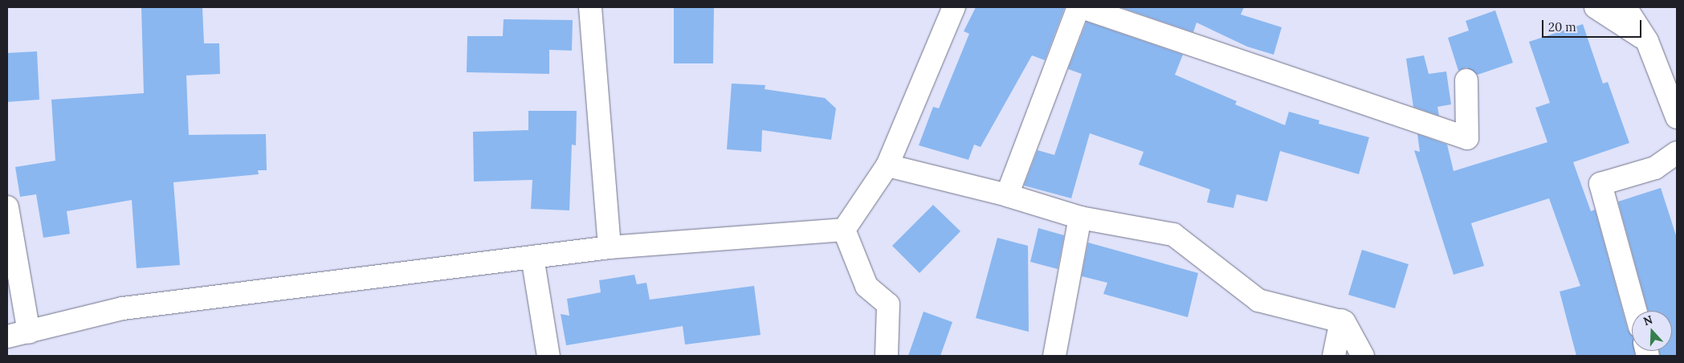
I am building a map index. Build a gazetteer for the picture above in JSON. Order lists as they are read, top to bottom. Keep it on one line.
{"scale_bar":"20 m","north":"top"}
